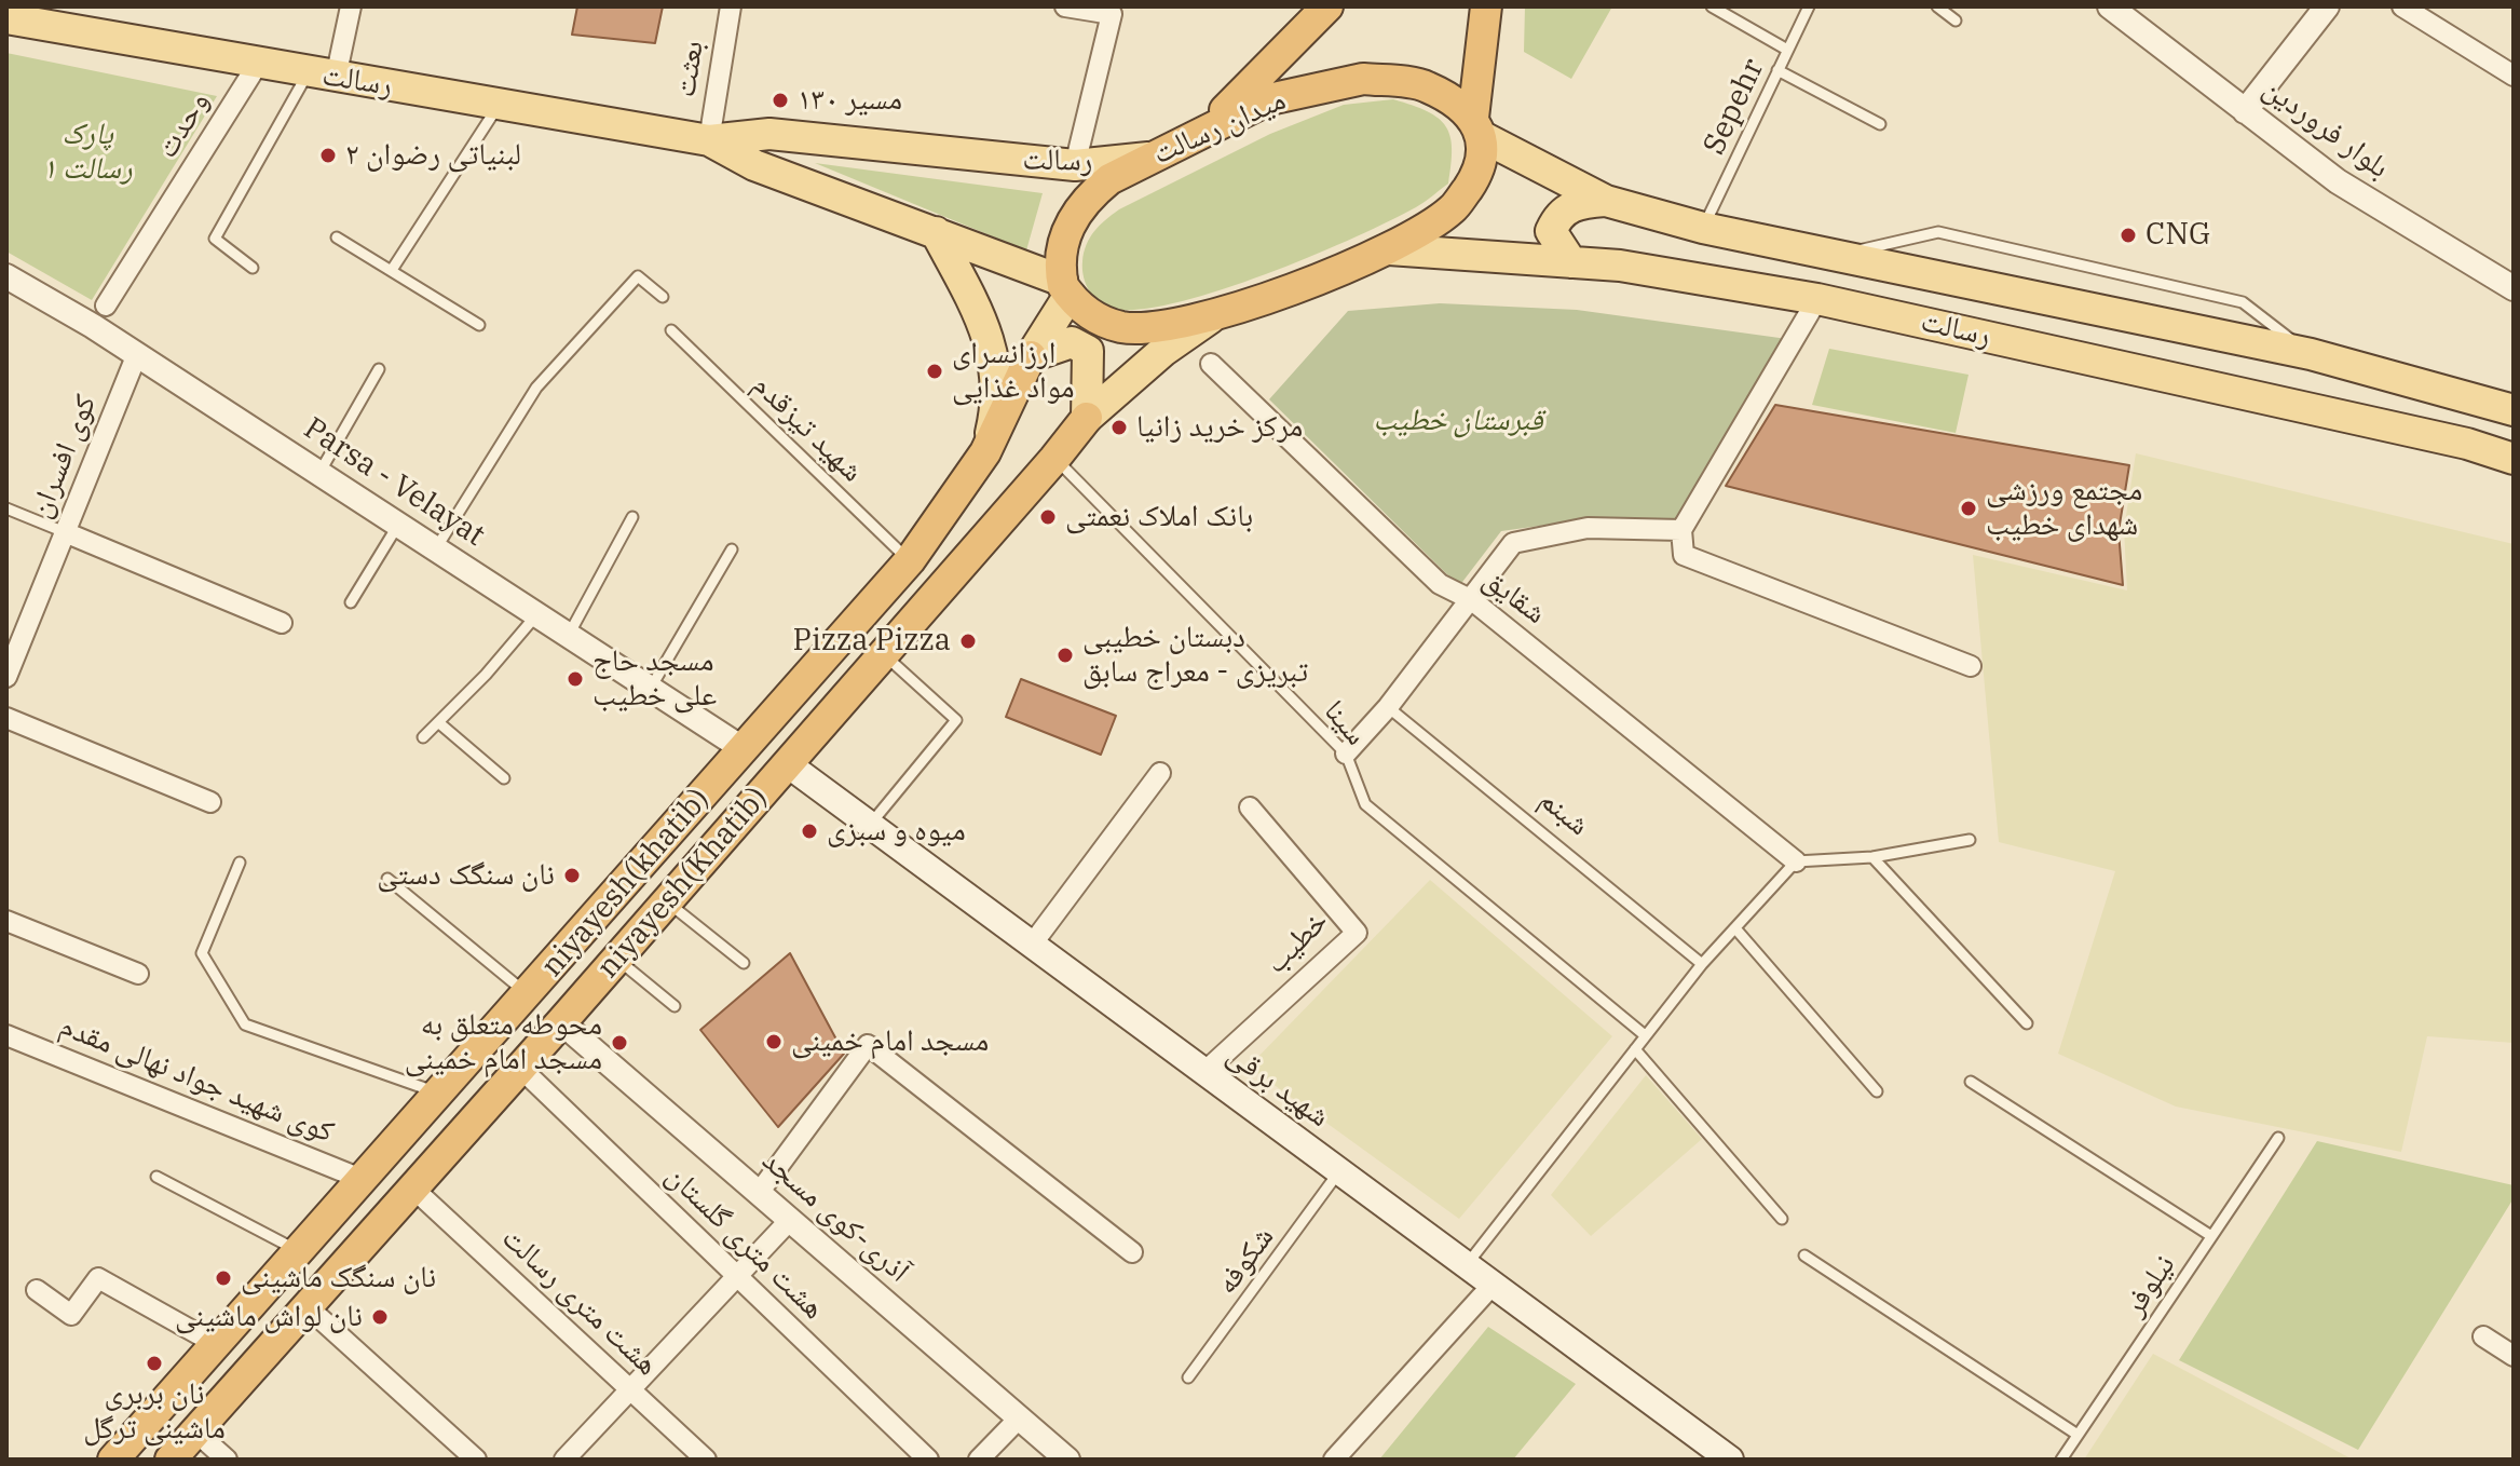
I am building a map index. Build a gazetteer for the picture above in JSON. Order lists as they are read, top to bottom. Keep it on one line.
{"streets":{"highway":["میدان رسالت","niyayesh(khatib)","niyayesh(Khatib)"],"main road":["رسالت","شهید برقی"],"street":["بعثت","وحدت","بلوار فروردین","کوی افسران","Parsa - Velayat","شقایق","خطیب","کوی شهید جواد نهالی مقدم","آذری-کوی مسجد","هشت متری گلستان","هشت متری رسالت"],"lane":["Sepehr","شهید تیزقدم","سینا","شبنم","شکوفه","نیلوفر"]},"crossings":[["بعثت","رسالت"],["رسالت","Sepehr"],["رسالت","وحدت"],["رسالت","میدان رسالت"],["شهید تیزقدم","niyayesh(khatib)"],["کوی افسران","Parsa - Velayat"],["Parsa - Velayat","niyayesh(khatib)"],["سینا","niyayesh(Khatib)"],["niyayesh(khatib)","کوی شهید جواد نهالی مقدم"],["niyayesh(Khatib)","شهید برقی"],["niyayesh(Khatib)","آذری-کوی مسجد"],["niyayesh(Khatib)","هشت متری گلستان"],["niyayesh(Khatib)","هشت متری رسالت"],["خطیب","شهید برقی"],["شهید برقی","شکوفه"]],"parks":["پارک رسالت ۱","قبرستان خطیب"],"places":["مسیر ۱۳۰","لبنیاتی رضوان ۲","CNG","ارزانسرای مواد غذایی","مرکز خرید زانیا","مجتمع ورزشی شهدای خطیب","بانک املاک نعمتی","Pizza Pizza","دبستان خطیبی تبریزی - معراج سابق","مسجد حاج علی خطیب","میوه و سبزی","نان سنگک دستی","مسجد امام خمینی","محوطه متعلق به مسجد امام خمینی","نان سنگک ماشینی","نان لواش ماشینی","نان بربری ماشینی ترگل"]}
